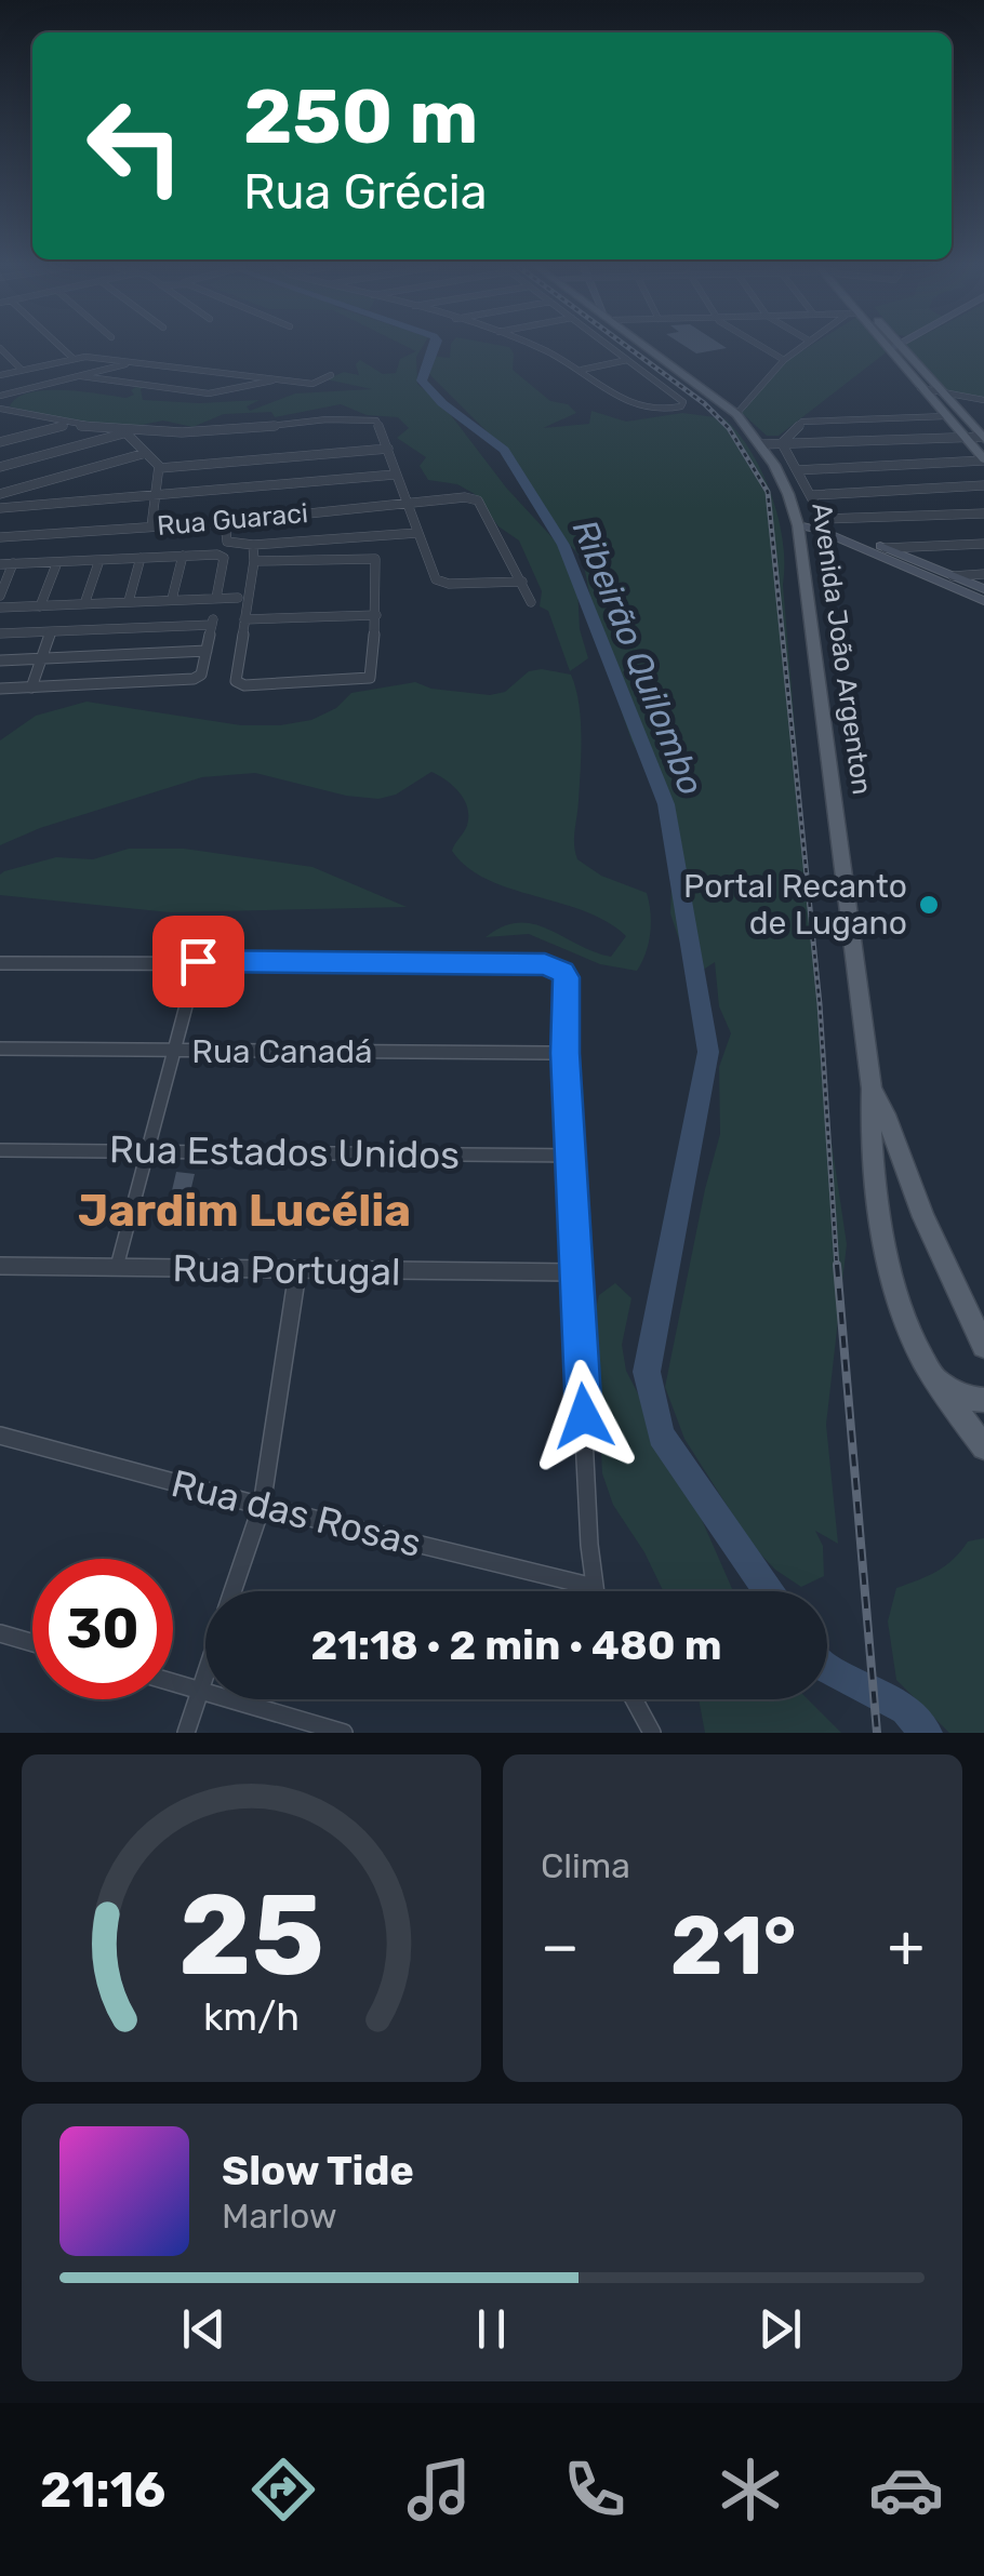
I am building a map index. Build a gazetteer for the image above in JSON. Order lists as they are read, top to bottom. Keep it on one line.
{"streets":{"main road":["Avenida João Argenton"],"street":["Rua Guaraci","Rua Canadá","Rua Estados Unidos","Rua Portugal","Rua das Rosas"]},"districts":["Jardim Lucélia"],"water":["Ribeirão Quilombo"],"places":["Portal Recanto de Lugano"],"page":{"turn":["250 m","Rua Grécia"],"limit":"30","trip":"21:18 · 2 min · 480 m","tile":"Clima","heat":["−","21°","+"],"song":["Slow Tide","Marlow"],"tabs":"21:16","gauge":["25","km/h"]}}
